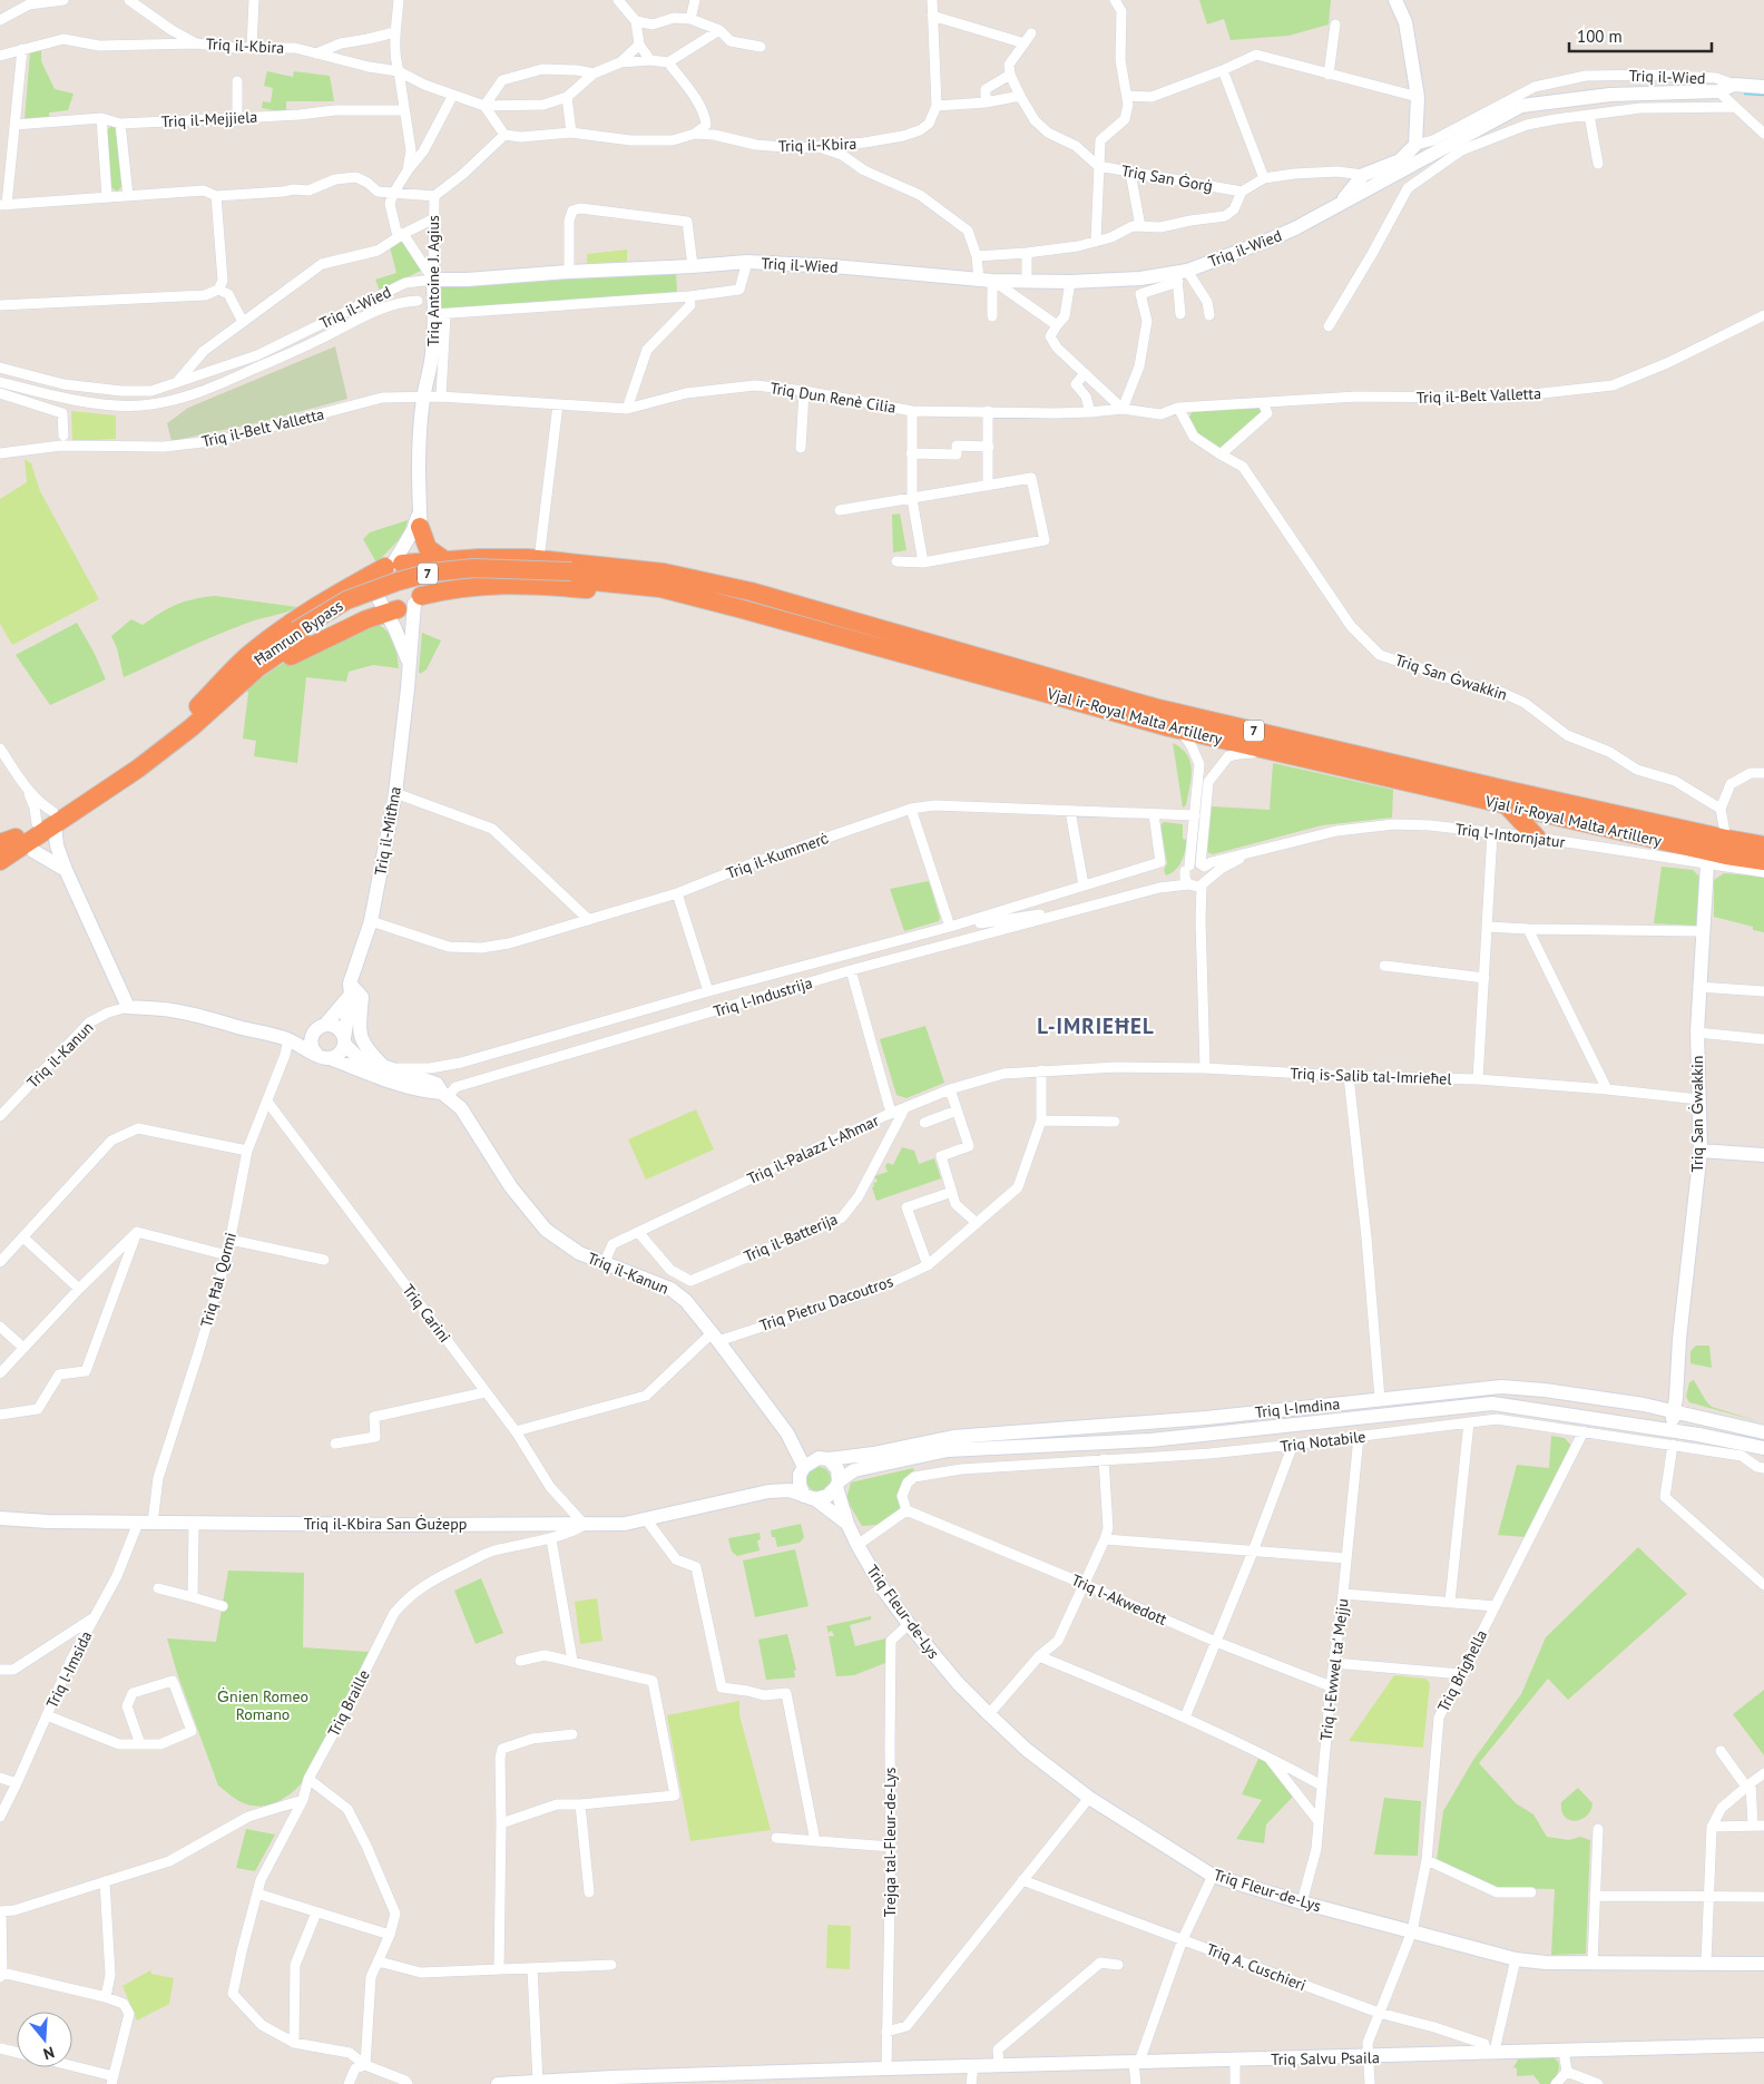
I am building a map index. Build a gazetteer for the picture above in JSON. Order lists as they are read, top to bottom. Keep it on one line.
{"streets":{"highway":["7","Ħamrun Bypass","Vjal ir-Royal Malta Artillery"],"main road":["Triq il-Wied","Triq Antoine J. Agius","Triq San Ġwakkin","Triq il-Mitħna","Triq il-Kanun","Triq l-Imdina","Triq il-Kbira San Ġużepp","Triq Fleur-de-Lys","Triq Salvu Psaila"],"street":["Triq il-Kbira","Triq il-Mejjiela","Triq San Ġorġ","Triq il-Belt Valletta","Triq Dun Renè Cilia","Triq l-Intornjatur","Triq il-Kummerċ","Triq l-Industrija","Triq is-Salib tal-Imrieħel","Triq il-Palazz l-Aħmar","Triq il-Batterija","Triq Ħal Qormi","Triq Pietru Dacoutros","Triq Carini","Triq Notabile","Triq l-Akwedott","Triq l-Imsida","Triq l-Ewwel ta' Mejju","Triq Brigħella","Triq Braille","Trejqa tal-Fleur-de-Lys","Triq A. Cuschieri"]},"crossings":[["Triq il-Wied","Triq Antoine J. Agius"],["Triq Antoine J. Agius","Triq il-Belt Valletta"],["Triq Antoine J. Agius","Triq Dun Renè Cilia"],["Triq Antoine J. Agius","Triq il-Mitħna"],["Triq il-Belt Valletta","Triq Dun Renè Cilia"],["Triq il-Belt Valletta","Triq San Ġwakkin"],["Triq il-Belt Valletta","Triq il-Mitħna"],["Triq Dun Renè Cilia","Triq San Ġwakkin"],["Triq Dun Renè Cilia","Triq il-Mitħna"],["Ħamrun Bypass","Vjal ir-Royal Malta Artillery"],["Triq San Ġwakkin","Triq l-Intornjatur"],["Triq San Ġwakkin","Triq is-Salib tal-Imrieħel"],["Triq San Ġwakkin","Triq l-Imdina"],["Triq il-Mitħna","Triq il-Kummerċ"],["Triq il-Mitħna","Triq il-Kanun"],["Triq l-Intornjatur","Triq l-Industrija"],["Triq il-Kummerċ","Triq l-Industrija"],["Triq l-Industrija","Triq il-Kanun"],["Triq il-Kanun","Triq il-Palazz l-Aħmar"],["Triq il-Kanun","Triq Ħal Qormi"],["Triq il-Kanun","Triq Pietru Dacoutros"],["Triq il-Kanun","Triq l-Imdina"],["Triq il-Kanun","Triq il-Kbira San Ġużepp"],["Triq il-Kanun","Triq Fleur-de-Lys"],["Triq is-Salib tal-Imrieħel","Triq il-Palazz l-Aħmar"],["Triq is-Salib tal-Imrieħel","Triq Pietru Dacoutros"],["Triq il-Palazz l-Aħmar","Triq il-Batterija"],["Triq il-Palazz l-Aħmar","Triq Pietru Dacoutros"],["Triq Ħal Qormi","Triq Carini"],["Triq Ħal Qormi","Triq il-Kbira San Ġużepp"],["Triq Ħal Qormi","Triq l-Imsida"],["Triq Carini","Triq il-Kbira San Ġużepp"],["Triq Carini","Triq Braille"],["Triq l-Imdina","Triq il-Kbira San Ġużepp"],["Triq l-Imdina","Triq Fleur-de-Lys"],["Triq Notabile","Triq l-Akwedott"],["Triq Notabile","Triq l-Ewwel ta' Mejju"],["Triq Notabile","Triq Brigħella"],["Triq il-Kbira San Ġużepp","Triq Fleur-de-Lys"],["Triq il-Kbira San Ġużepp","Triq l-Imsida"],["Triq il-Kbira San Ġużepp","Triq Braille"],["Triq l-Akwedott","Triq l-Ewwel ta' Mejju"],["Triq Fleur-de-Lys","Triq l-Ewwel ta' Mejju"],["Triq Fleur-de-Lys","Triq Brigħella"],["Triq Fleur-de-Lys","Trejqa tal-Fleur-de-Lys"],["Triq Brigħella","Triq A. Cuschieri"],["Triq Brigħella","Triq Salvu Psaila"],["Trejqa tal-Fleur-de-Lys","Triq Salvu Psaila"],["Triq A. Cuschieri","Triq Salvu Psaila"]],"districts":["L-IMRIEĦEL"],"parks":["Ġnien Romeo Romano"],"scale_bar":"100 m","north":"bottom"}
